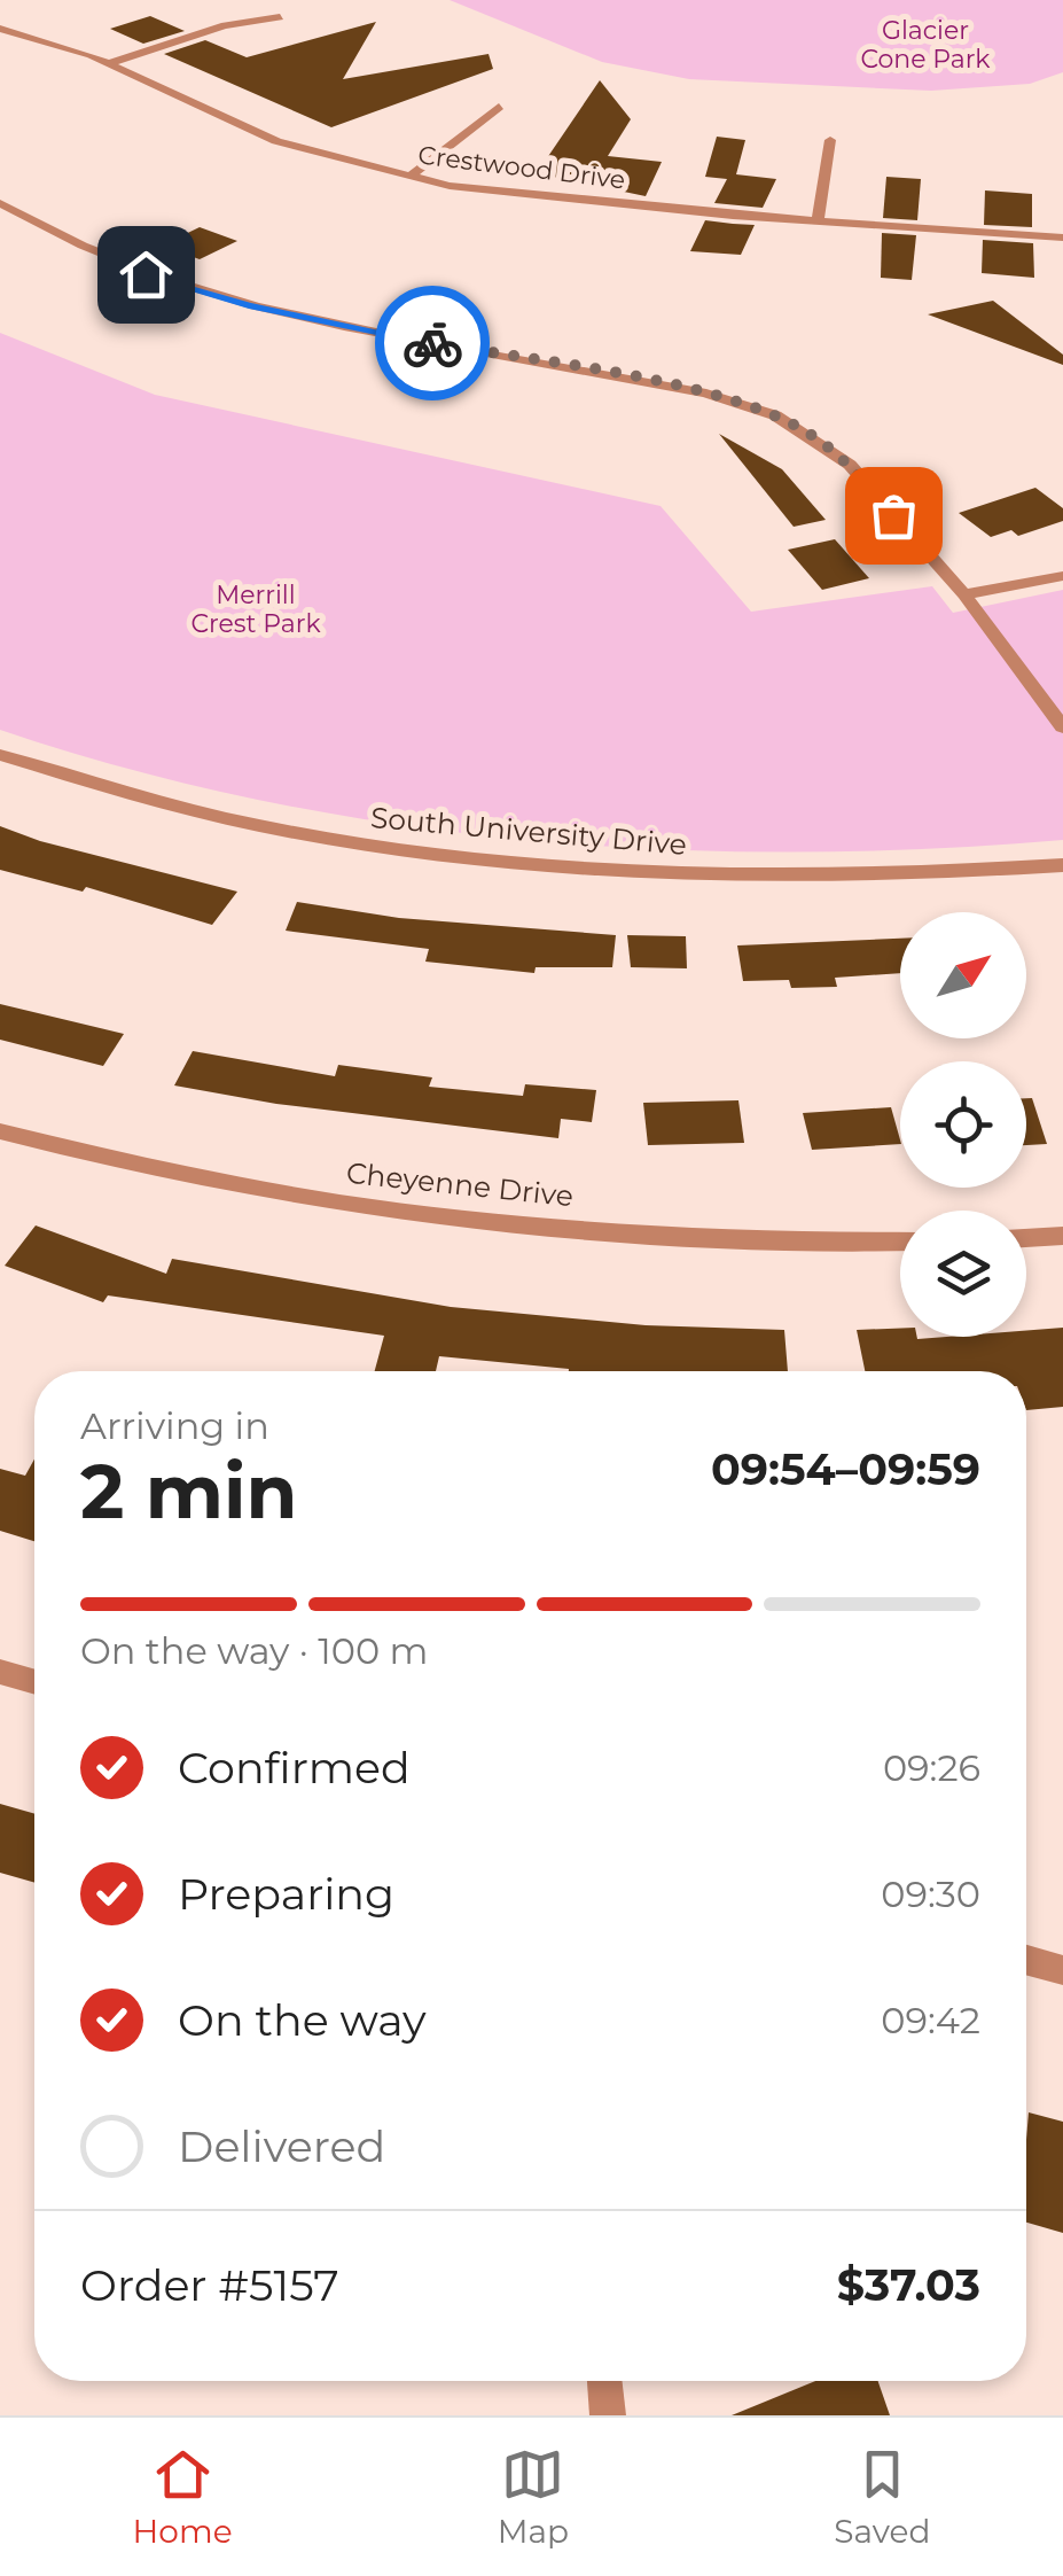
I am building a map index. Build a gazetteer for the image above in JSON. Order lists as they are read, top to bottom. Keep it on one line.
{"streets":{"street":["Crestwood Drive","South University Drive","Cheyenne Drive"]},"parks":["Glacier Cone Park","Merrill Crest Park"],"north":"top right","page":{"heading":["2 min","Arriving in","09:54–09:59"],"panel":["Order #5157","$37.03"],"bar":"On the way · 100 m","list":[["Confirmed","09:26"],["Preparing","09:30"],["On the way","09:42"],"Delivered"],"tabs":["Home","Map","Saved"]}}
